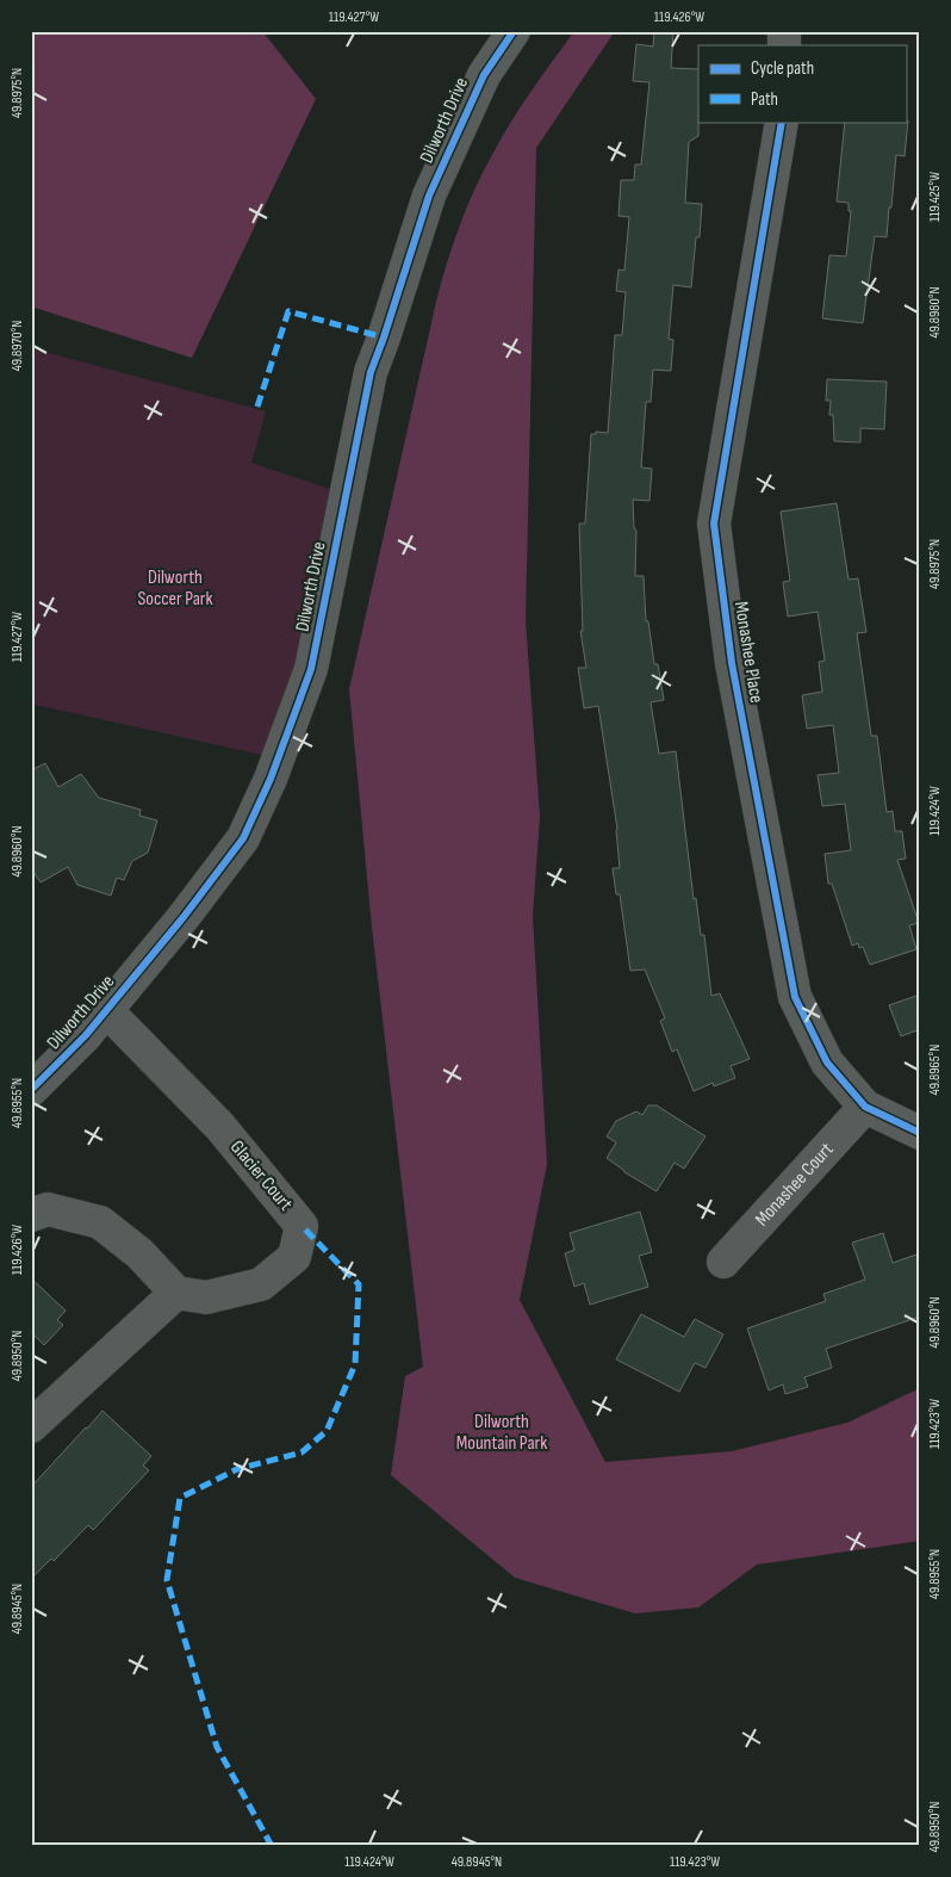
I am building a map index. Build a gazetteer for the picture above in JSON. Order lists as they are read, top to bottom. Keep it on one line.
{"streets":{"street":["Dilworth Drive","Monashee Place","Glacier Court","Monashee Court"]},"crossings":[["Dilworth Drive","Glacier Court"],["Monashee Place","Monashee Court"]],"parks":["Dilworth Soccer Park","Dilworth Mountain Park"],"legend":["Cycle path","Path"],"coordinates":["119.427°W","119.426°W","49.8975°N","119.425°W","49.8980°N","49.8970°N","119.424°W","49.8960°N","49.8965°N","49.8955°N","49.8950°N","119.423°W","49.8945°N"]}
